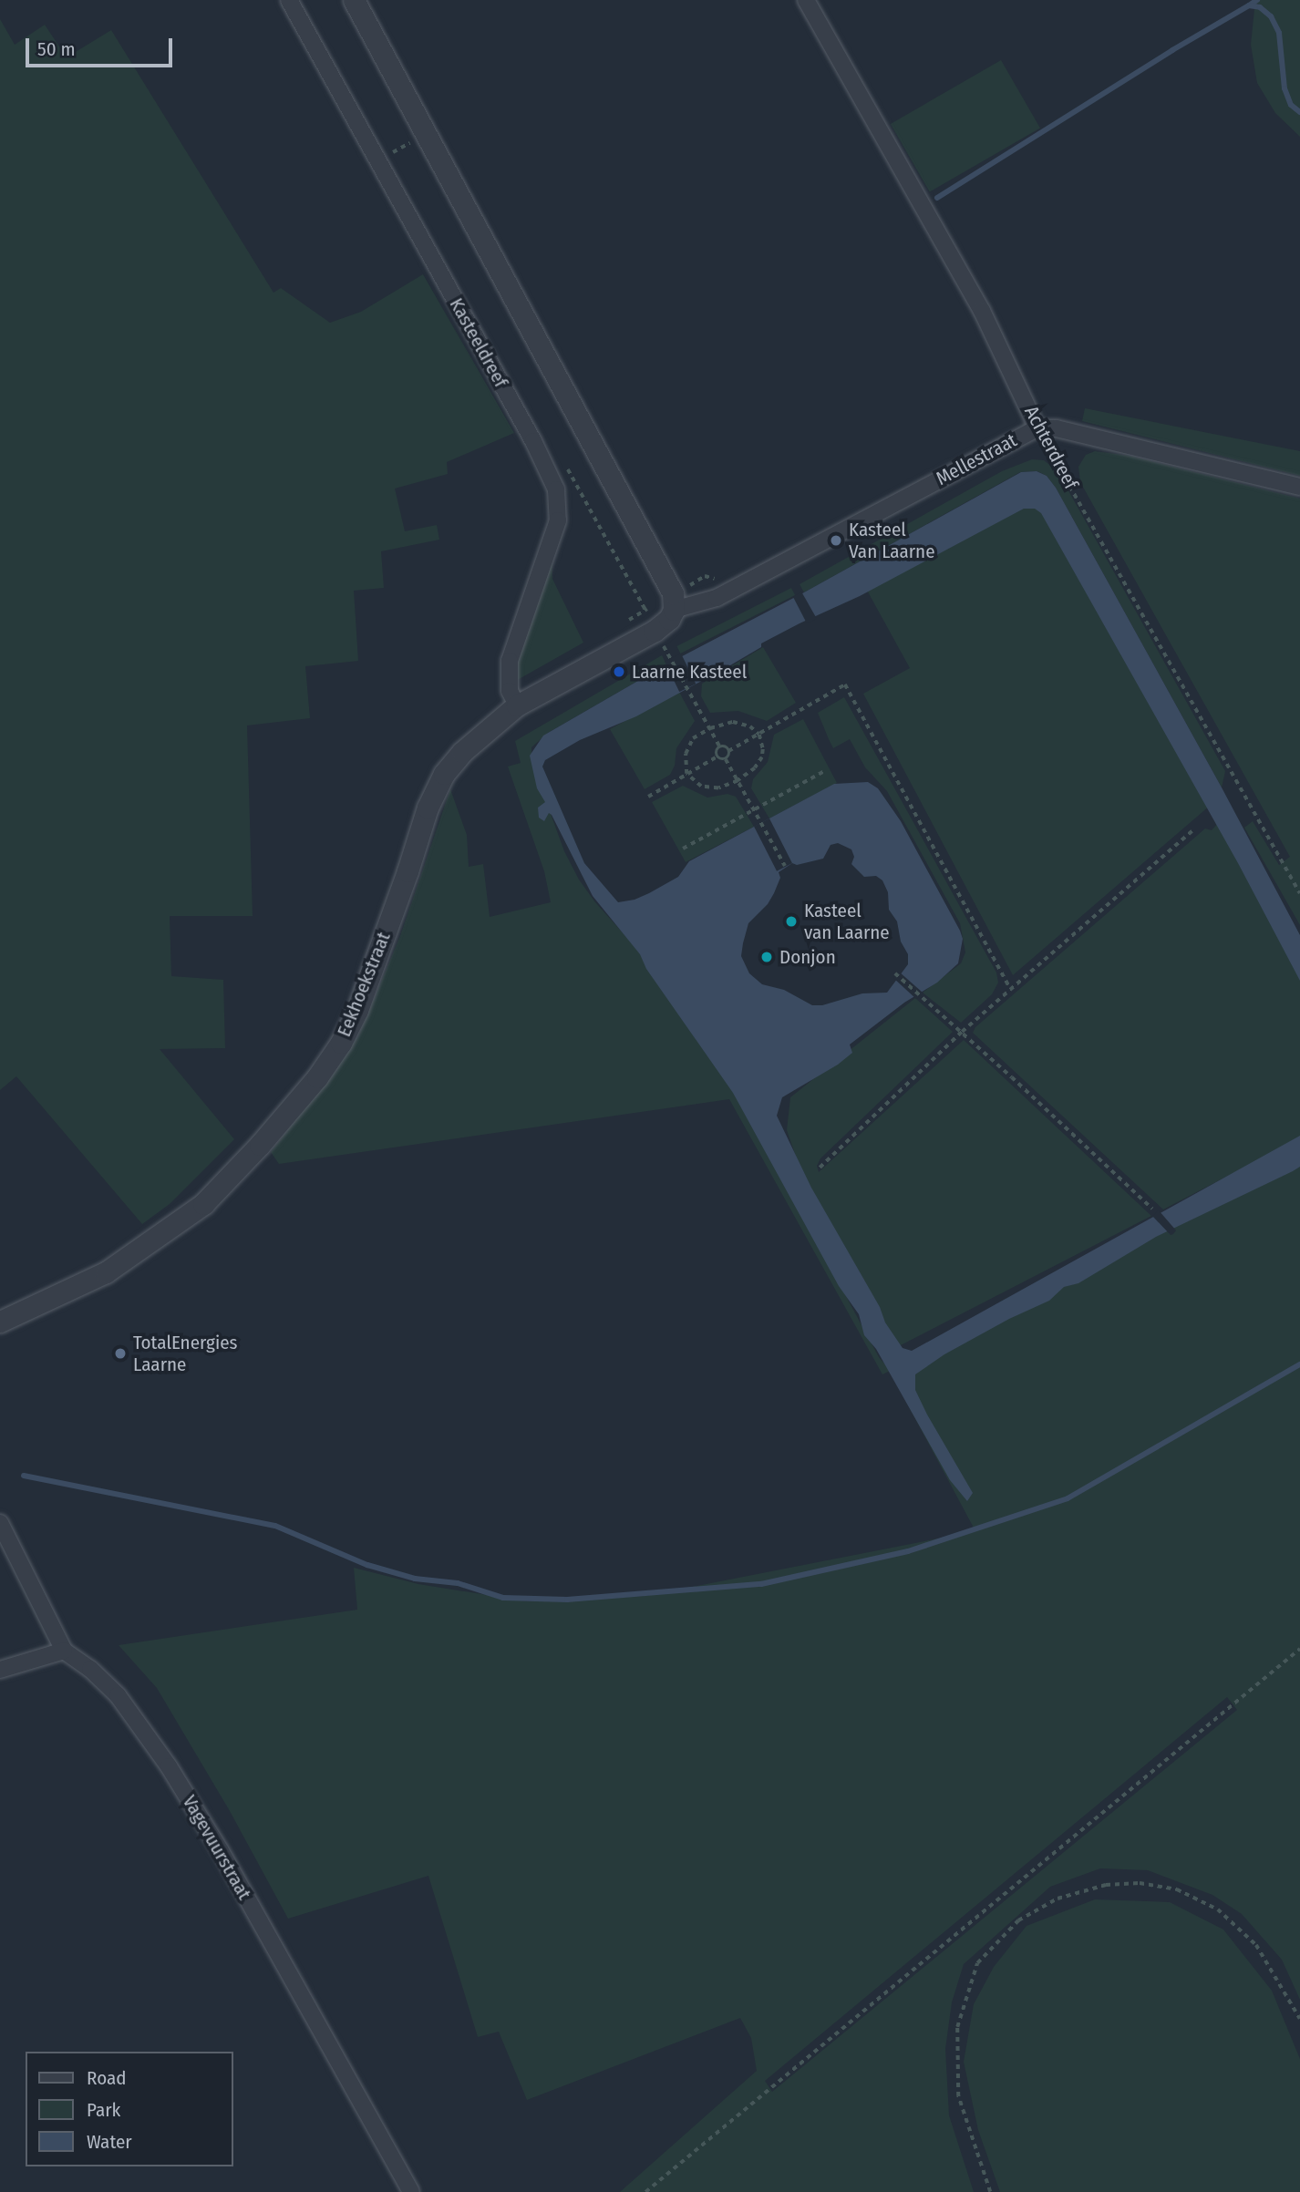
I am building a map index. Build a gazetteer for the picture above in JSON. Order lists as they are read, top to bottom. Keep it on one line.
{"streets":{"street":["Kasteeldreef","Achterdreef","Mellestraat","Eekhoekstraat","Vagevuurstraat"]},"crossings":[["Kasteeldreef","Eekhoekstraat"],["Achterdreef","Mellestraat"],["Mellestraat","Eekhoekstraat"]],"places":["Kasteel Van Laarne","Laarne Kasteel","Kasteel van Laarne","Donjon","TotalEnergies Laarne"],"legend":["Road","Park","Water"],"scale_bar":"50 m"}
